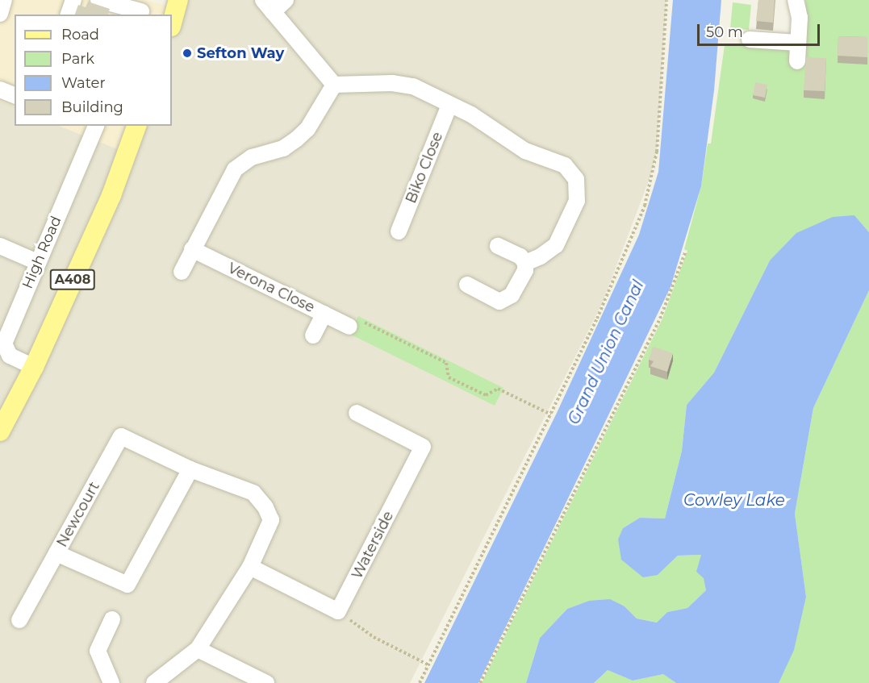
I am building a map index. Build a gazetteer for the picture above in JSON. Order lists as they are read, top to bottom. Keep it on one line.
{"streets":{"main road":["A408"],"street":["Biko Close","High Road","Verona Close","Newcourt","Waterside"]},"crossings":[["High Road","A408"]],"water":["Grand Union Canal","Cowley Lake"],"places":["Sefton Way"],"legend":["Road","Park","Water","Building"],"scale_bar":"50 m"}
